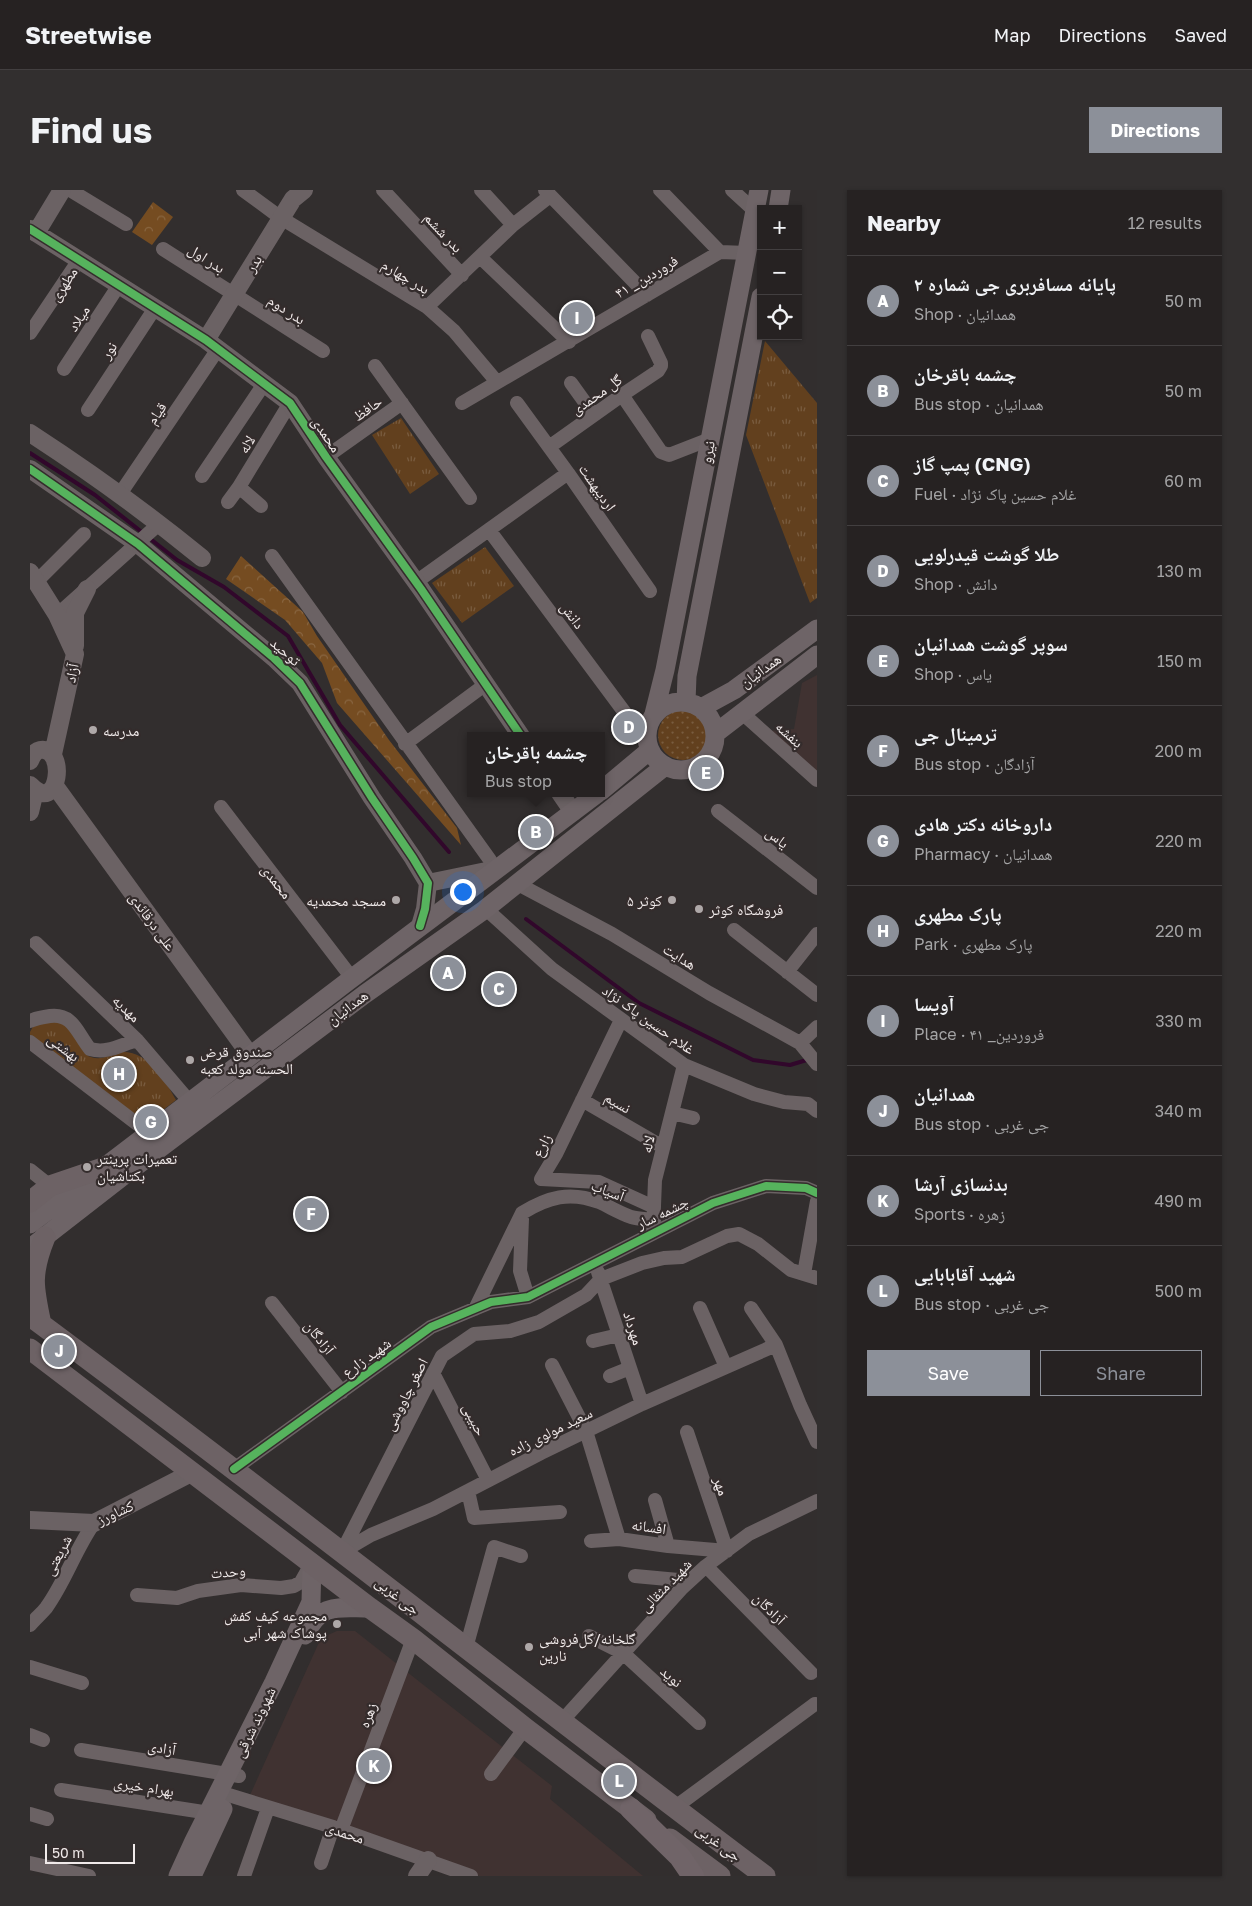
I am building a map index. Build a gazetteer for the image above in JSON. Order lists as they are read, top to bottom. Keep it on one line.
{"streets":{"main road":["نیرو","همدانیان","جی غربی","شهروند شرقی"],"street":["بدر ششم","بدر اول","بدر","بدر چهارم","۴۱ _فروردین","مطهری","بدر دوم","میلاد","نور","گل محمدی","حافظ","قیام","محمدی","لاله","اردیبهشت","دانش","توحید","آزاد","بنفشه","یاس","علی درقائدی","هدایت","مهدیه","غلام حسین پاک نژاد","بهشتی","نسیم","زارع","آسیاب","چشمه سار","مهرداد","آزادگان","شهید زارع","اصغر چاووشی","حبیبی","سعید مولوی زاده","مهر","کشاورز","افسانه","شریعتی","وحدت","شهید مثقالی","نوید","زهره","آزادی","بهرام خیری"]},"crossings":[["بدر اول","بدر"],["بدر اول","بدر دوم"],["بدر","بدر چهارم"],["بدر","بدر دوم"],["بدر","قیام"],["بدر","محمدی"],["بدر چهارم","۴۱ _فروردین"],["مطهری","محمدی"],["میلاد","محمدی"],["نور","محمدی"],["گل محمدی","اردیبهشت"],["حافظ","محمدی"],["قیام","محمدی"],["محمدی","لاله"],["محمدی","همدانیان"],["محمدی","زهره"],["محمدی","شهروند شرقی"],["لاله","غلام حسین پاک نژاد"],["لاله","نسیم"],["لاله","زارع"],["لاله","آسیاب"],["لاله","چشمه سار"],["نیرو","همدانیان"],["همدانیان","بنفشه"],["همدانیان","علی درقائدی"],["همدانیان","هدایت"],["همدانیان","مهدیه"],["همدانیان","غلام حسین پاک نژاد"],["همدانیان","بهشتی"],["آزاد","علی درقائدی"],["غلام حسین پاک نژاد","زارع"],["نسیم","زارع"],["زارع","آسیاب"],["زارع","چشمه سار"],["آسیاب","چشمه سار"],["چشمه سار","مهرداد"],["چشمه سار","شهید زارع"],["مهرداد","اصغر چاووشی"],["مهرداد","سعید مولوی زاده"],["آزادگان","شهید زارع"],["آزادگان","شهید مثقالی"],["شهید زارع","جی غربی"],["اصغر چاووشی","حبیبی"],["اصغر چاووشی","سعید مولوی زاده"],["اصغر چاووشی","جی غربی"],["حبیبی","سعید مولوی زاده"],["سعید مولوی زاده","افسانه"],["سعید مولوی زاده","جی غربی"],["مهر","افسانه"],["مهر","شهید مثقالی"],["کشاورز","شریعتی"],["کشاورز","جی غربی"],["افسانه","شهید مثقالی"],["وحدت","جی غربی"],["وحدت","شهروند شرقی"],["شهید مثقالی","جی غربی"],["شهید مثقالی","نوید"],["جی غربی","زهره"],["جی غربی","شهروند شرقی"],["شهروند شرقی","آزادی"],["شهروند شرقی","بهرام خیری"]],"places":["مدرسه","مسجد محمدیه","کوثر ۵","فروشگاه کوثر","صندوق قرض الحسنه مولد کعبه","تعمیرات پرینتر بکتاشیان","مجموعه کیف کفش پوشاک شهر آبی","گلخانه/گل‌فروشی نارین"],"scale_bar":"50 m","page":{"header":"Streetwise","nav":["Map","Directions","Saved"],"buttons":["Directions",["Save","Share"]],"title":"Find us","heading":["Nearby","12 results"],"map_buttons":["+","−"],"list":[{"mark":"A","name":"پایانه مسافربری جی شماره ۲","note":"Shop · همدانیان","value":"50 m"},{"mark":"B","name":"چشمه باقرخان","note":"Bus stop · همدانیان","value":"50 m"},{"mark":"C","name":"پمپ گاز (CNG)","note":"Fuel · غلام حسین پاک نژاد","value":"60 m"},{"mark":"D","name":"طلا گوشت قیدرلویی","note":"Shop · دانش","value":"130 m"},{"mark":"E","name":"سوپر گوشت همدانیان","note":"Shop · یاس","value":"150 m"},{"mark":"F","name":"ترمینال جی","note":"Bus stop · آزادگان","value":"200 m"},{"mark":"G","name":"داروخانه دکتر هادی","note":"Pharmacy · همدانیان","value":"220 m"},{"mark":"H","name":"پارک مطهری","note":"Park · پارک مطهری","value":"220 m"},{"mark":"I","name":"آویسا","note":"Place · ۴۱ _فروردین","value":"330 m"},{"mark":"J","name":"همدانیان","note":"Bus stop · جی غربی","value":"340 m"},{"mark":"K","name":"بدنسازی آرشا","note":"Sports · زهره","value":"490 m"},{"mark":"L","name":"شهید آقابابایی","note":"Bus stop · جی غربی","value":"500 m"}],"pins":["I","D","E","B","A","C","H","G","F","J","K","L"],"popup":["چشمه باقرخان","Bus stop"],"scale":"50 m"}}
